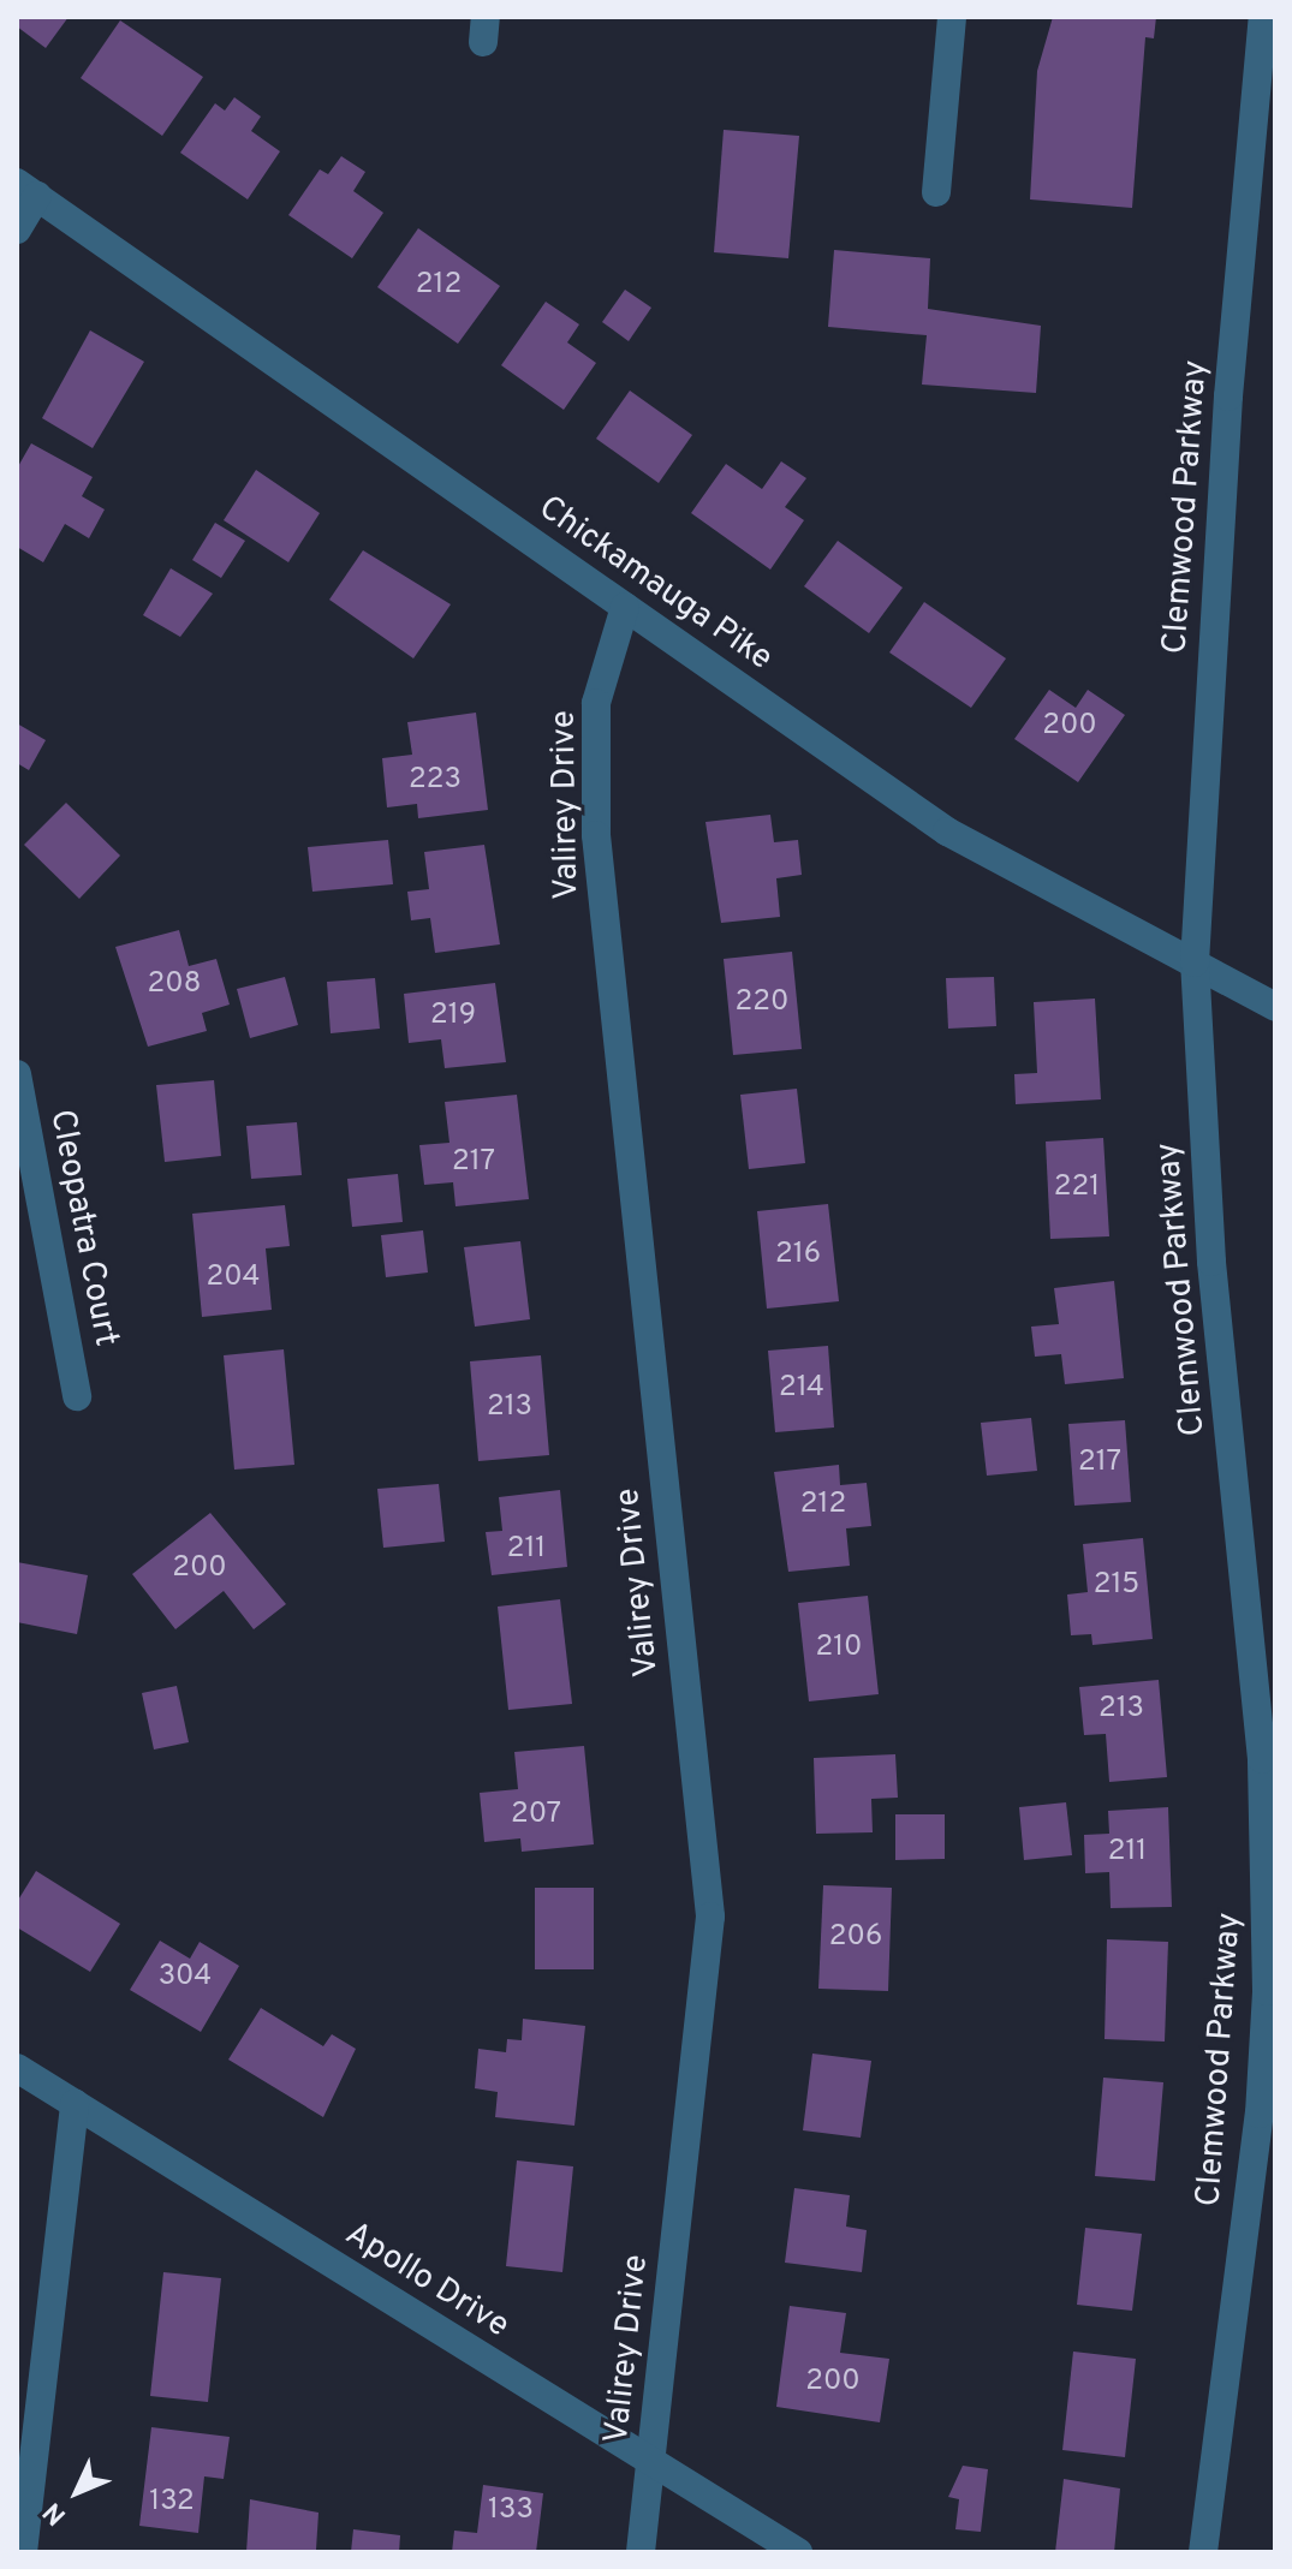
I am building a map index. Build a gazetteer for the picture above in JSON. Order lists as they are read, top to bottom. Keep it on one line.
{"streets":{"street":["Clemwood Parkway","Chickamauga Pike","Valirey Drive","Cleopatra Court","Apollo Drive"]},"crossings":[["Clemwood Parkway","Chickamauga Pike"],["Chickamauga Pike","Valirey Drive"],["Valirey Drive","Apollo Drive"]],"house_numbers":["212","200","223","208","220","219","217","221","216","204","214","213","217","212","211","200","215","210","213","207","211","206","304","200","132","133"],"north":"bottom left"}
